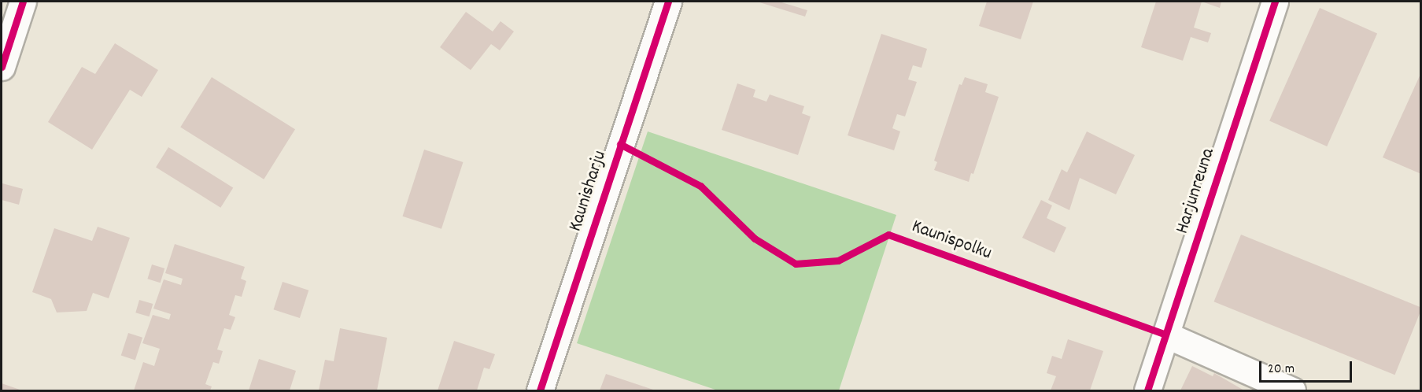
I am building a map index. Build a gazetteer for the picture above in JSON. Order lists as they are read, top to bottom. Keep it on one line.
{"streets":{"street":["Kaunisharju","Harjunreuna"],"cycle path":["Kaunispolku"]},"scale_bar":"20 m"}
